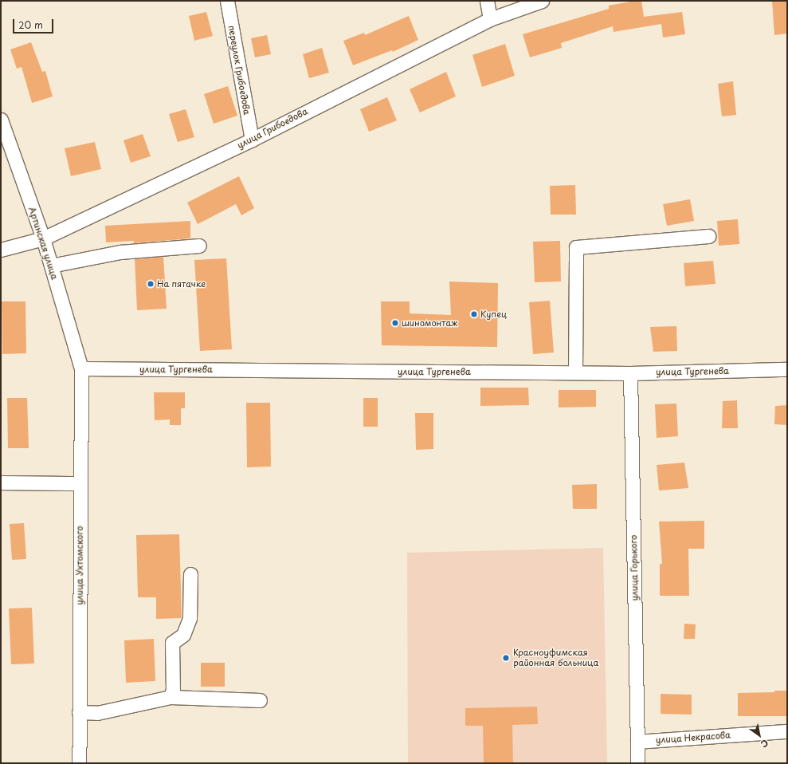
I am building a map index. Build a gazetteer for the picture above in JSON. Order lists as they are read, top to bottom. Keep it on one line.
{"streets":{"street":["переулок Грибоедова","улица Грибоедова","Артинская улица","улица Тургенева","улица Ухтомского","улица Горького","улица Некрасова"]},"crossings":[["переулок Грибоедова","улица Грибоедова"],["улица Грибоедова","Артинская улица"],["Артинская улица","улица Тургенева"],["Артинская улица","улица Ухтомского"],["улица Тургенева","улица Ухтомского"],["улица Тургенева","улица Горького"],["улица Горького","улица Некрасова"]],"places":["На пятачке","Купец","шиномонтаж","Красноуфимская районная больница"],"scale_bar":"20 m","north":"bottom right"}
